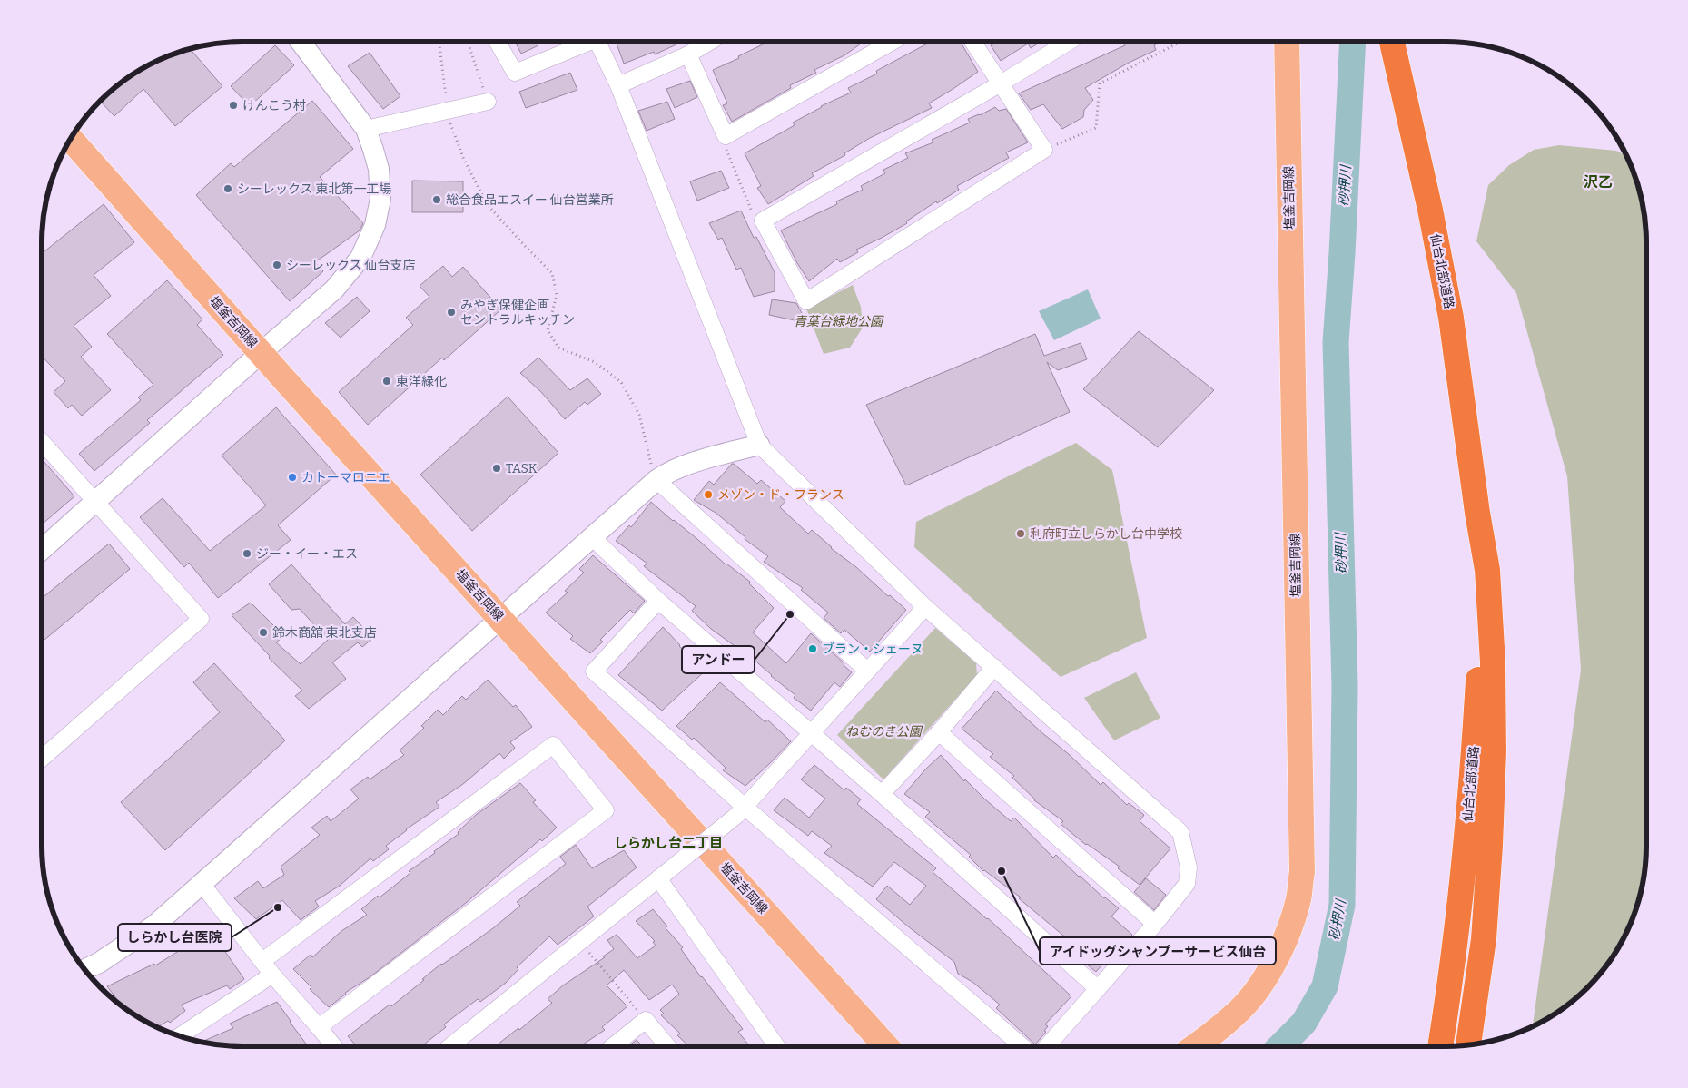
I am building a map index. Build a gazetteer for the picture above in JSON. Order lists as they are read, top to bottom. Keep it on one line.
{"streets":{"highway":["仙台北部道路"],"main road":["塩釜吉岡線"]},"districts":["沢乙","しらかし台二丁目"],"water":["砂押川"],"parks":["青葉台緑地公園","ねむのき公園"],"places":["けんこう村","シーレックス 東北第一工場","総合食品エスイー 仙台営業所","シーレックス 仙台支店","みやぎ保健企画 セントラルキッチン","東洋緑化","TASK","カトーマロニエ","メゾン・ド・フランス","利府町立しらかし台中学校","ジー・イー・エス","アンドー","鈴木商舘 東北支店","ブラン・シェーヌ","アイドッグシャンプーサービス仙台","しらかし台医院"]}
